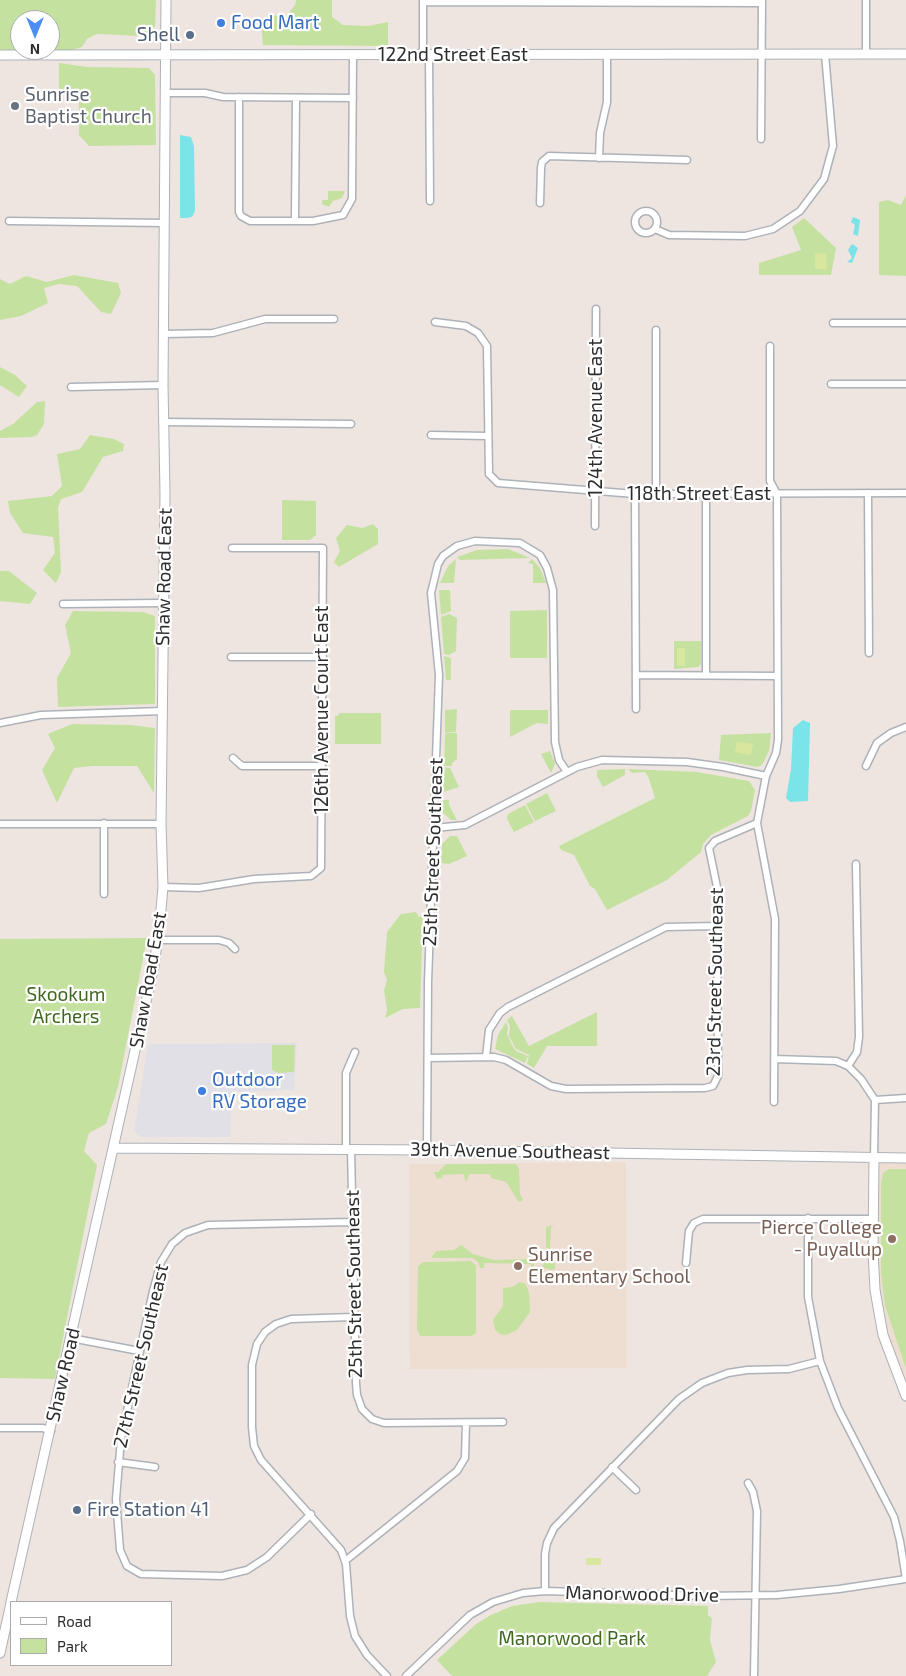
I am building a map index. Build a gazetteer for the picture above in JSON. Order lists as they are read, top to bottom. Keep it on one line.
{"streets":{"main road":["122nd Street East","Shaw Road East","39th Avenue Southeast","Shaw Road"],"street":["124th Avenue East","118th Street East","126th Avenue Court East","25th Street Southeast","23rd Street Southeast","27th Street Southeast","Manorwood Drive"]},"crossings":[["122nd Street East","Shaw Road East"],["124th Avenue East","118th Street East"],["Shaw Road East","126th Avenue Court East"],["Shaw Road East","39th Avenue Southeast"],["Shaw Road East","Shaw Road"],["25th Street Southeast","39th Avenue Southeast"],["25th Street Southeast","27th Street Southeast"],["39th Avenue Southeast","Shaw Road"]],"parks":["Skookum Archers","Manorwood Park"],"places":["Food Mart","Shell","Sunrise Baptist Church","Outdoor RV Storage","Pierce College - Puyallup","Sunrise Elementary School","Fire Station 41"],"legend":["Road","Park"],"north":"bottom"}
